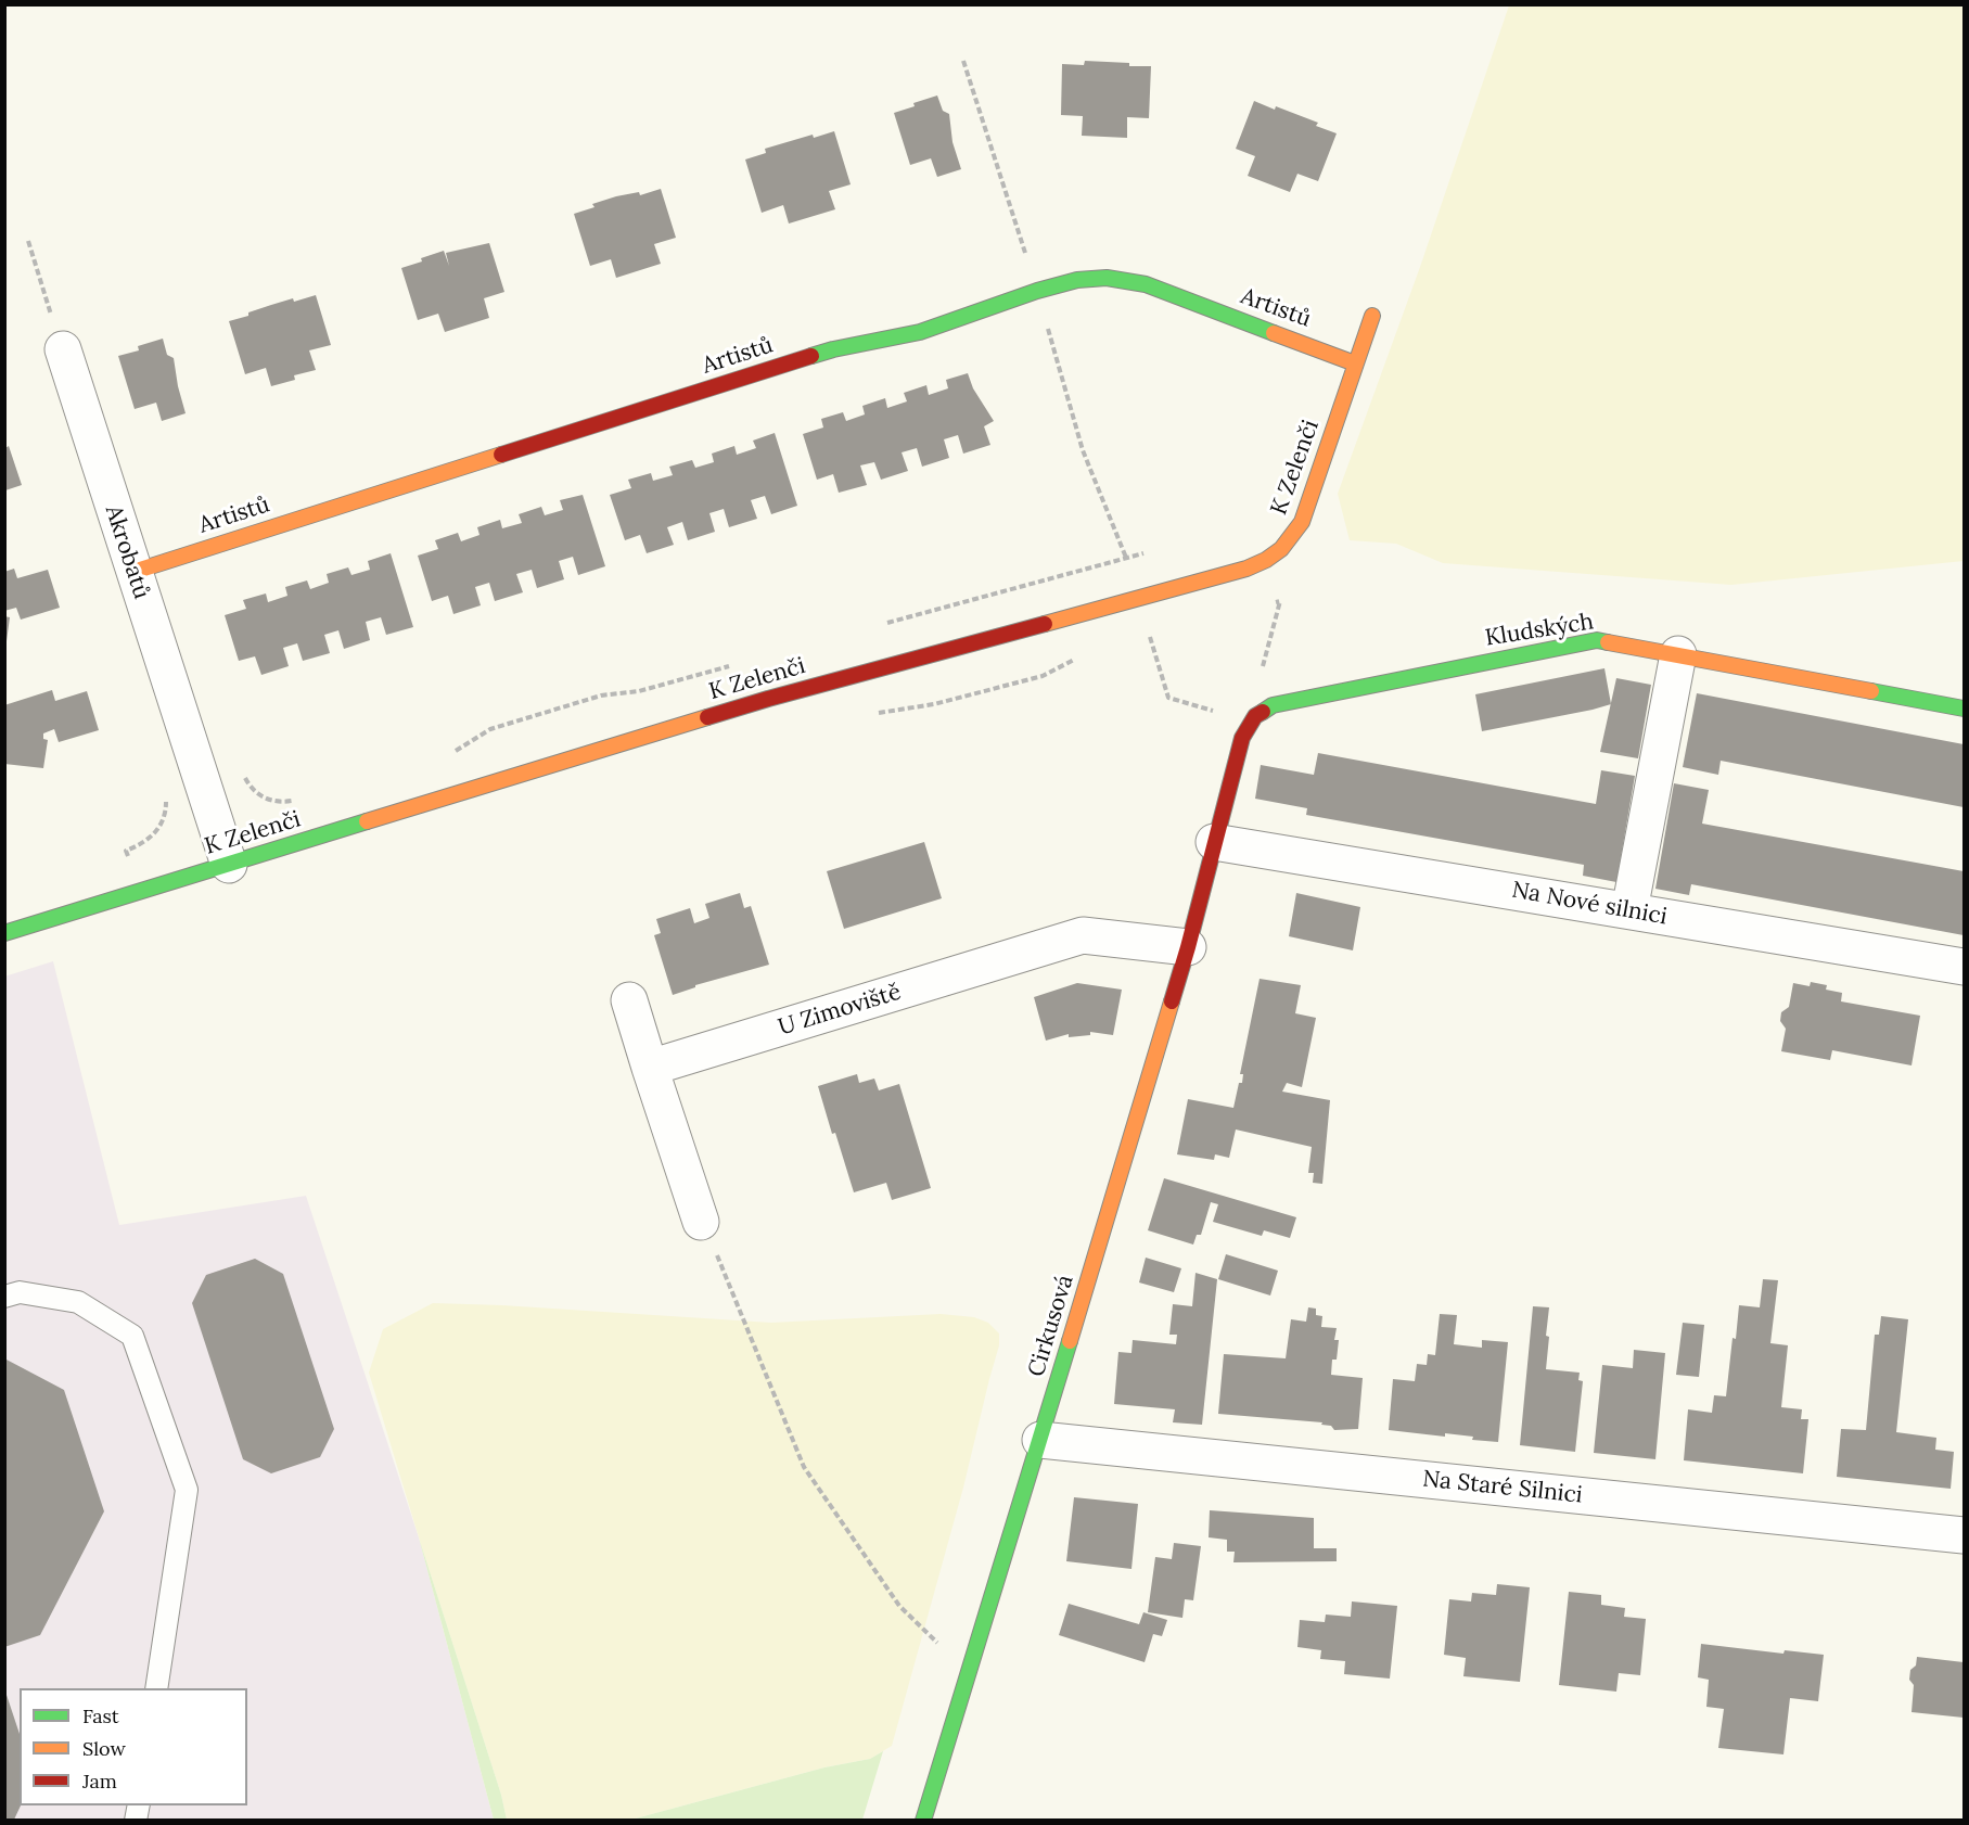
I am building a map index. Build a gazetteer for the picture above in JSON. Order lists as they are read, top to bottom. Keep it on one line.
{"streets":{"street":["Artistů","K Zelenči","Akrobatů","Kludských","Na Nové silnici","U Zimoviště","Cirkusová","Na Staré Silnici"]},"crossings":[["Artistů","K Zelenči"],["Artistů","Akrobatů"],["K Zelenči","Akrobatů"],["Na Nové silnici","Cirkusová"],["U Zimoviště","Cirkusová"],["Cirkusová","Na Staré Silnici"]],"legend":["Fast","Slow","Jam"]}
